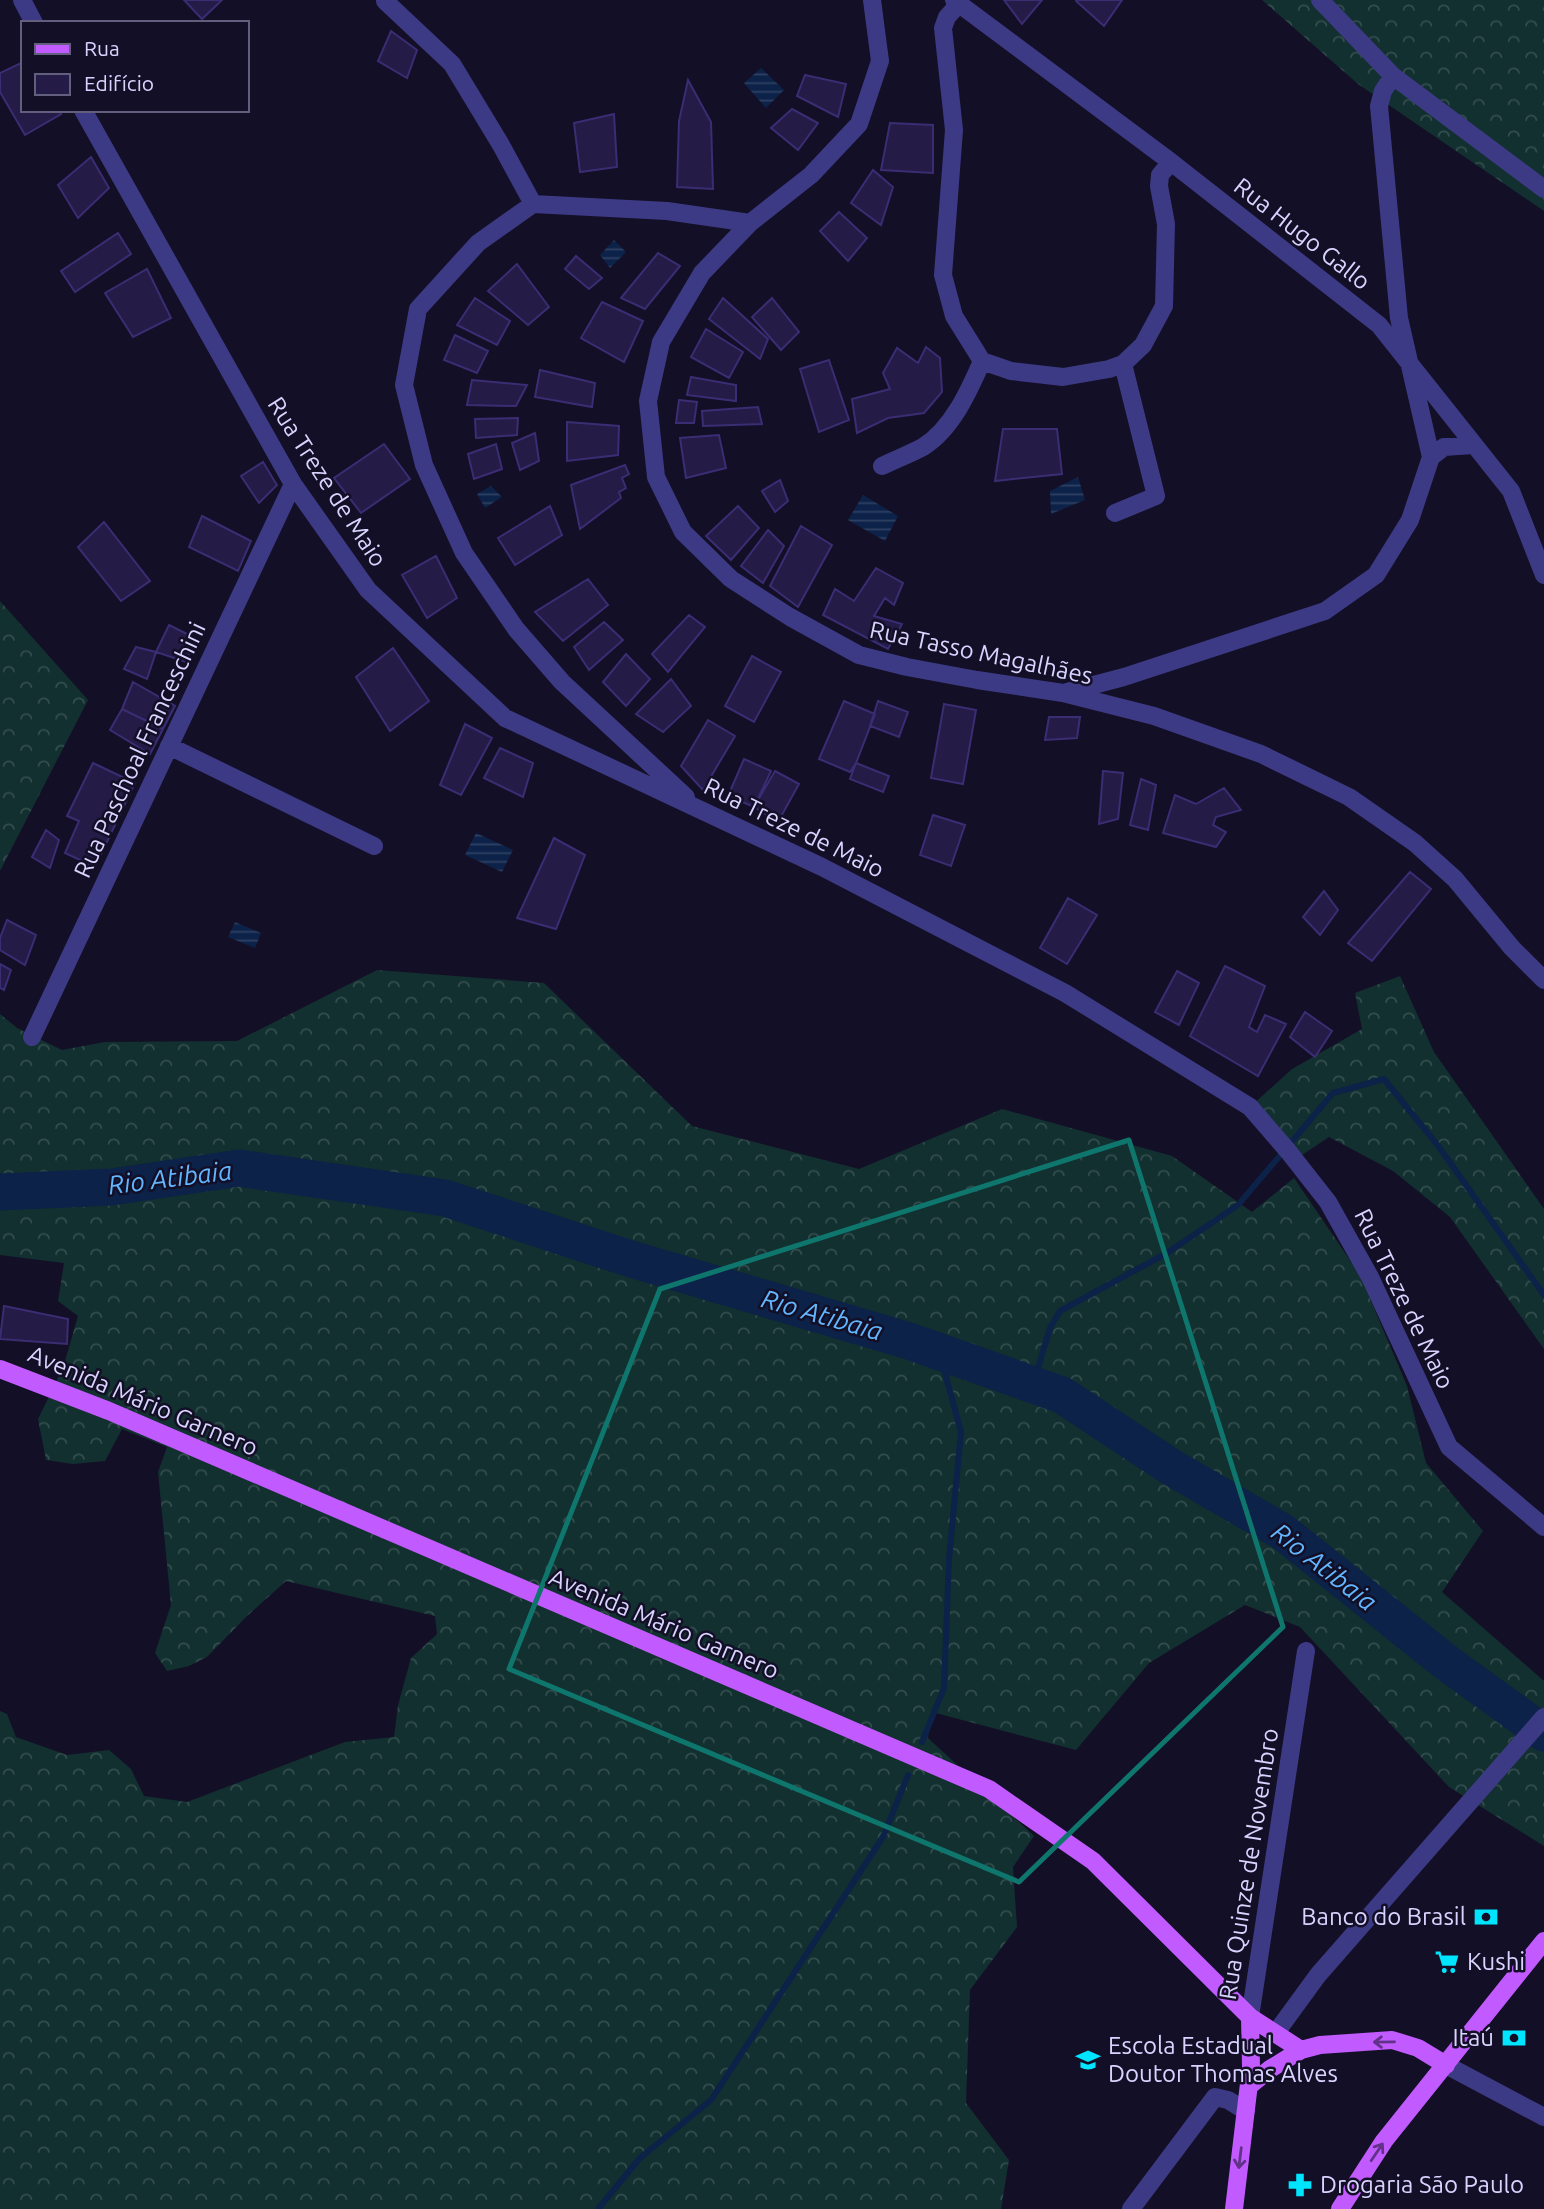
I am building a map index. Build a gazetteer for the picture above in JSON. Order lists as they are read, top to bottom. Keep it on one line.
{"streets":{"main road":["Avenida Mário Garnero","Rua Quinze de Novembro"],"street":["Rua Hugo Gallo","Rua Treze de Maio","Rua Tasso Magalhães","Rua Paschoal Franceschini"]},"crossings":[["Rua Treze de Maio","Rua Paschoal Franceschini"],["Avenida Mário Garnero","Rua Quinze de Novembro"]],"water":["Rio Atibaia"],"places":{"bank":["Banco do Brasil","Itaú"],"supermarket":["Kushi"],"school or university":["Escola Estadual Doutor Thomas Alves"],"pharmacy":["Drogaria São Paulo"]},"legend":["Rua","Edifício"]}
